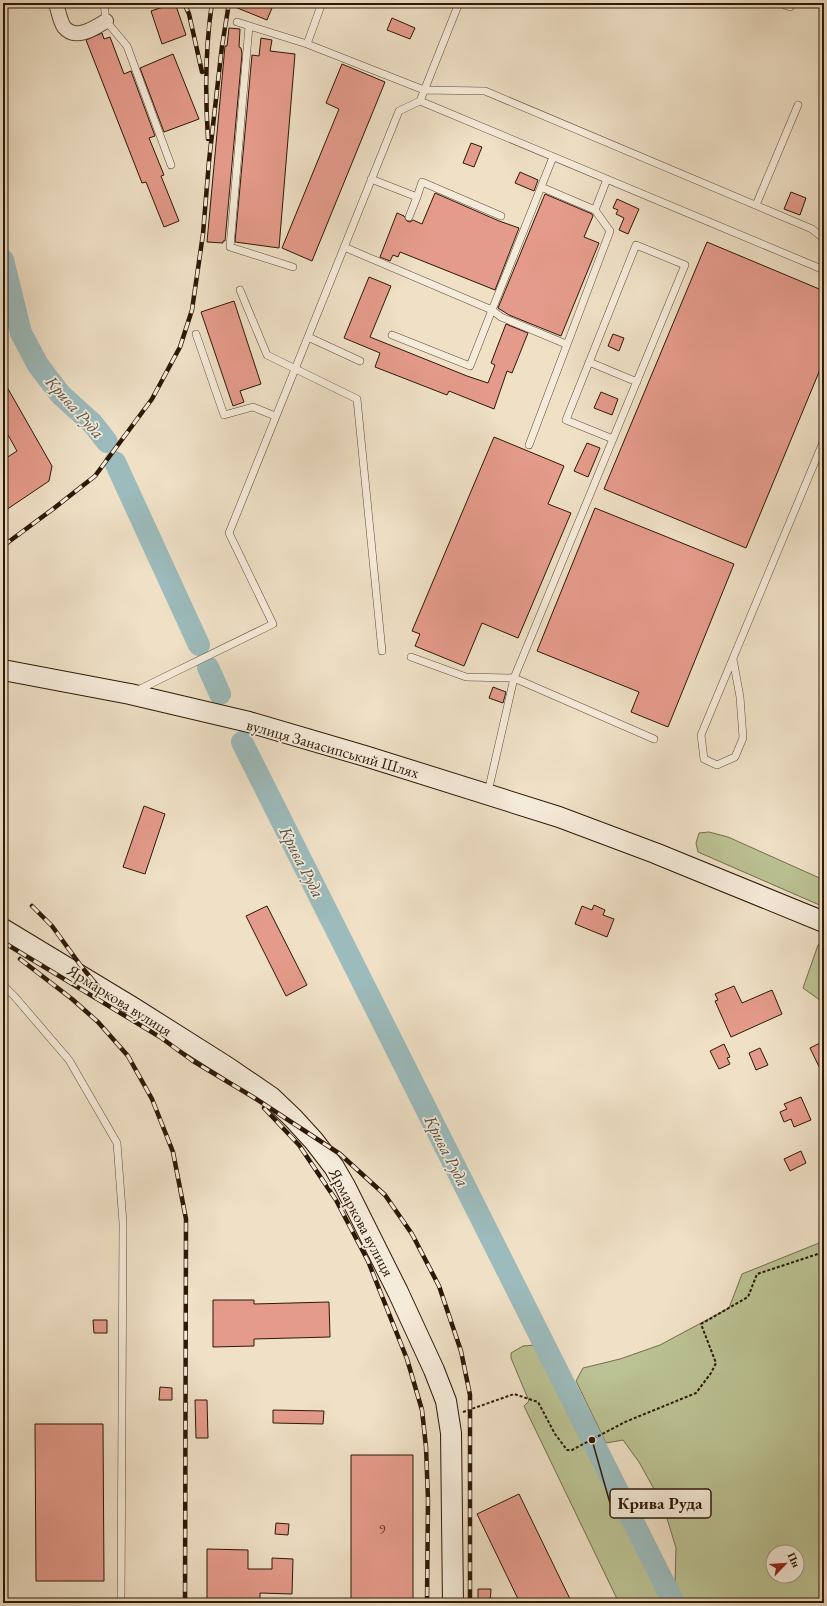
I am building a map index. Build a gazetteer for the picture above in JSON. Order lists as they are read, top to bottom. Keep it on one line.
{"streets":{"street":["вулиця Занасипський Шлях","Ярмаркова вулиця"]},"water":["Крива Руда"],"places":["Крива Руда"],"house_numbers":["9"],"north":"top right"}
